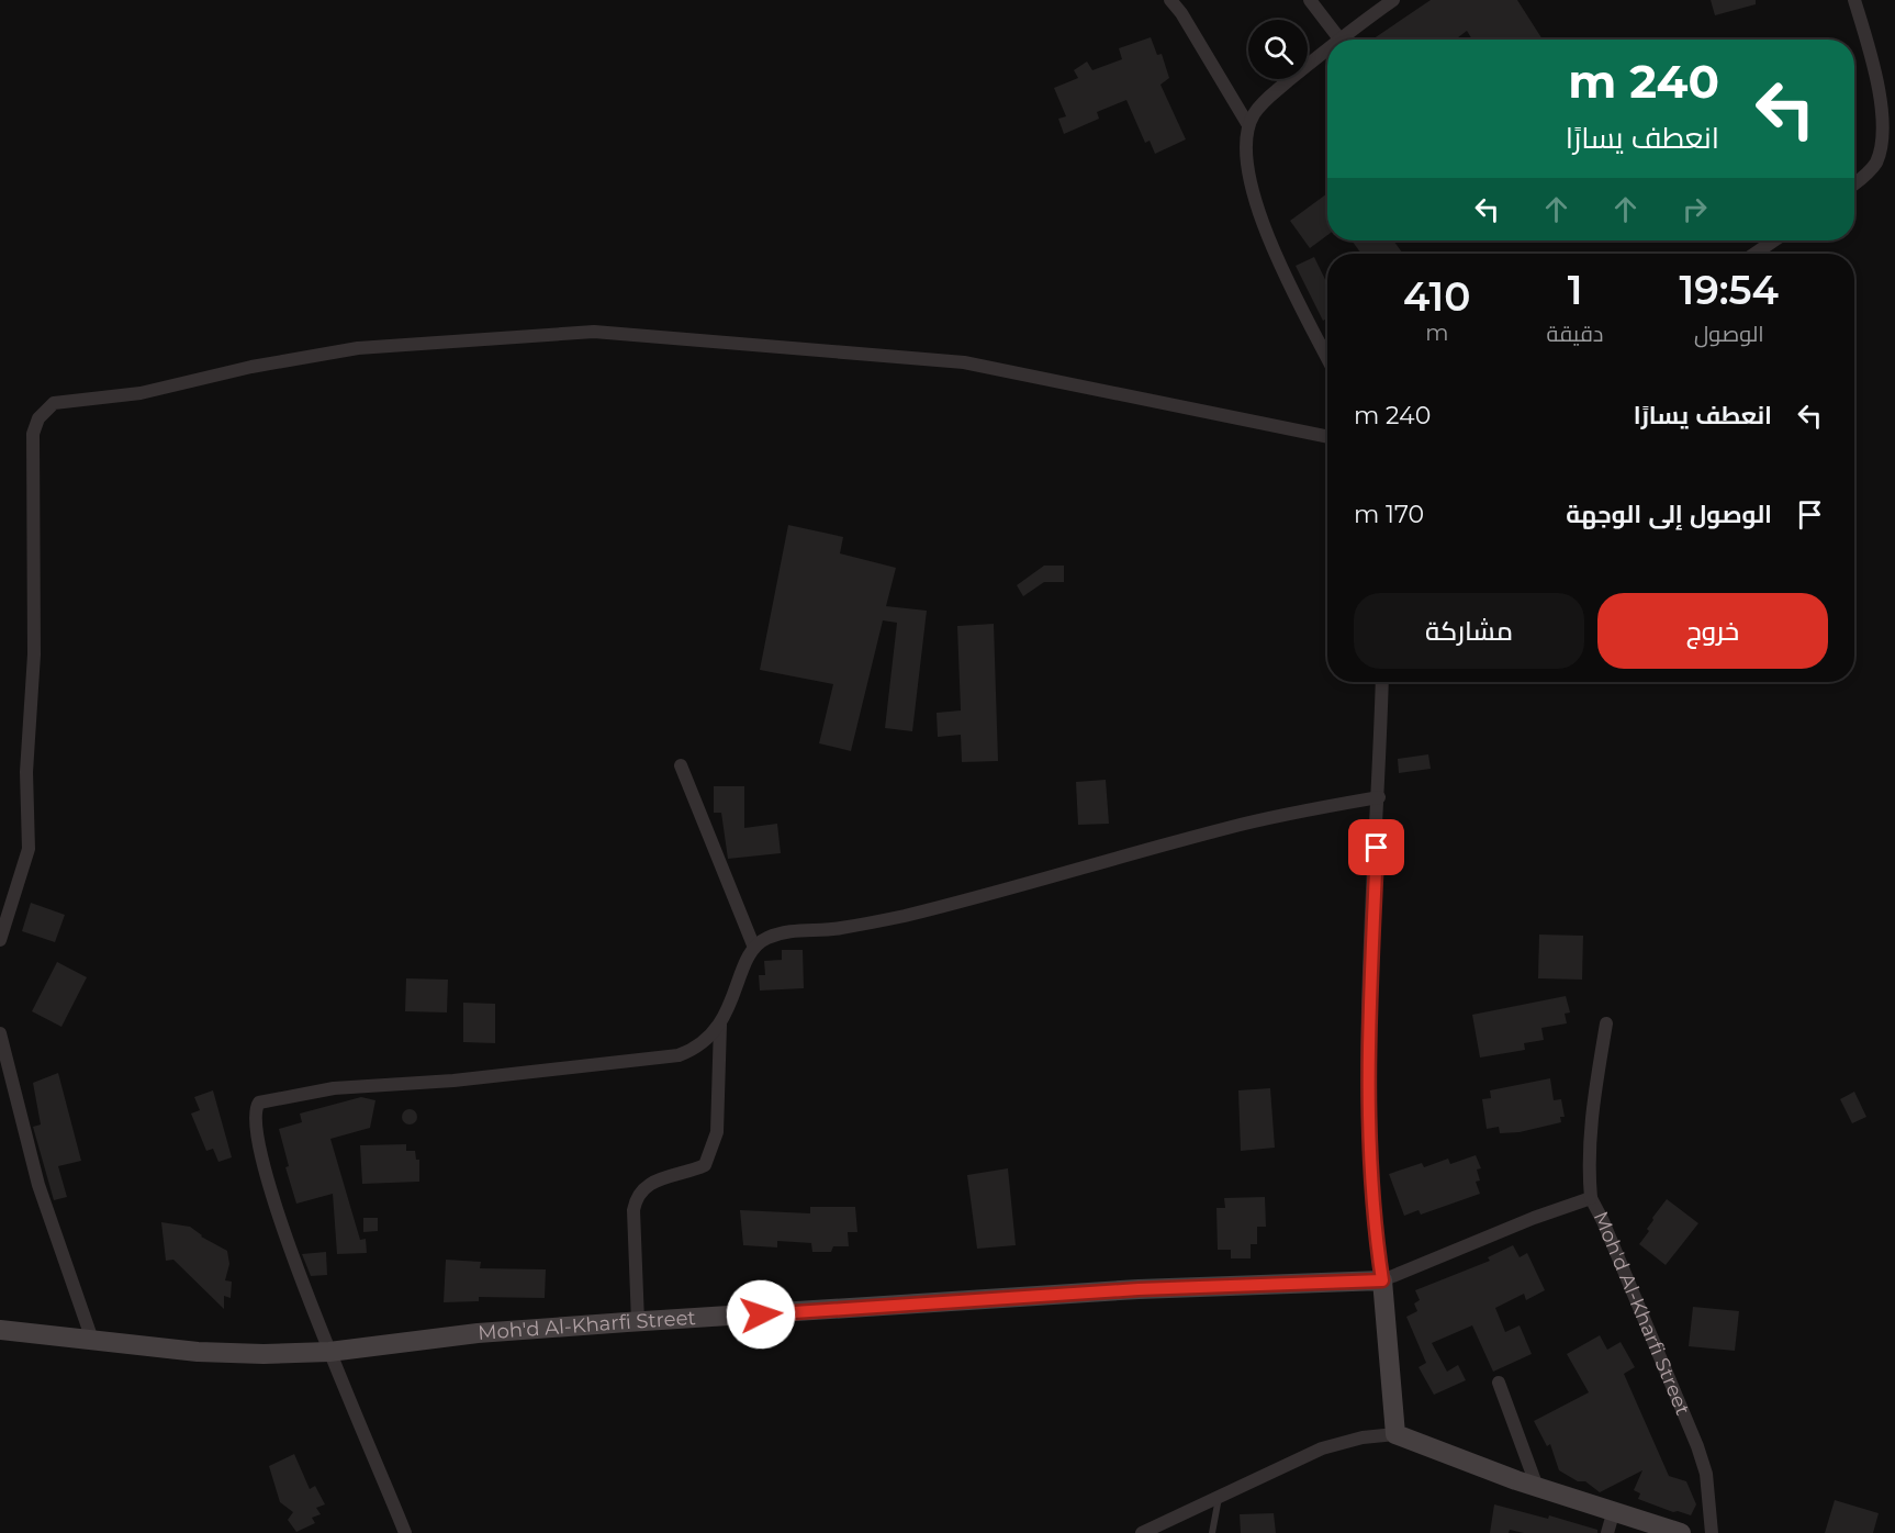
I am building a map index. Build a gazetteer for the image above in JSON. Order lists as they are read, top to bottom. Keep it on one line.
{"streets":{"street":["Moh'd Al-Kharfi Street"]},"page":{"turn":["240 m","انعطف يسارًا"],"eta":["19:54","الوصول","1","دقيقة","410","m"],"list":[{"name":"انعطف يسارًا","value":"240 m"},{"name":"الوصول إلى الوجهة","value":"170 m"}],"buttons":["خروج","مشاركة"]}}
